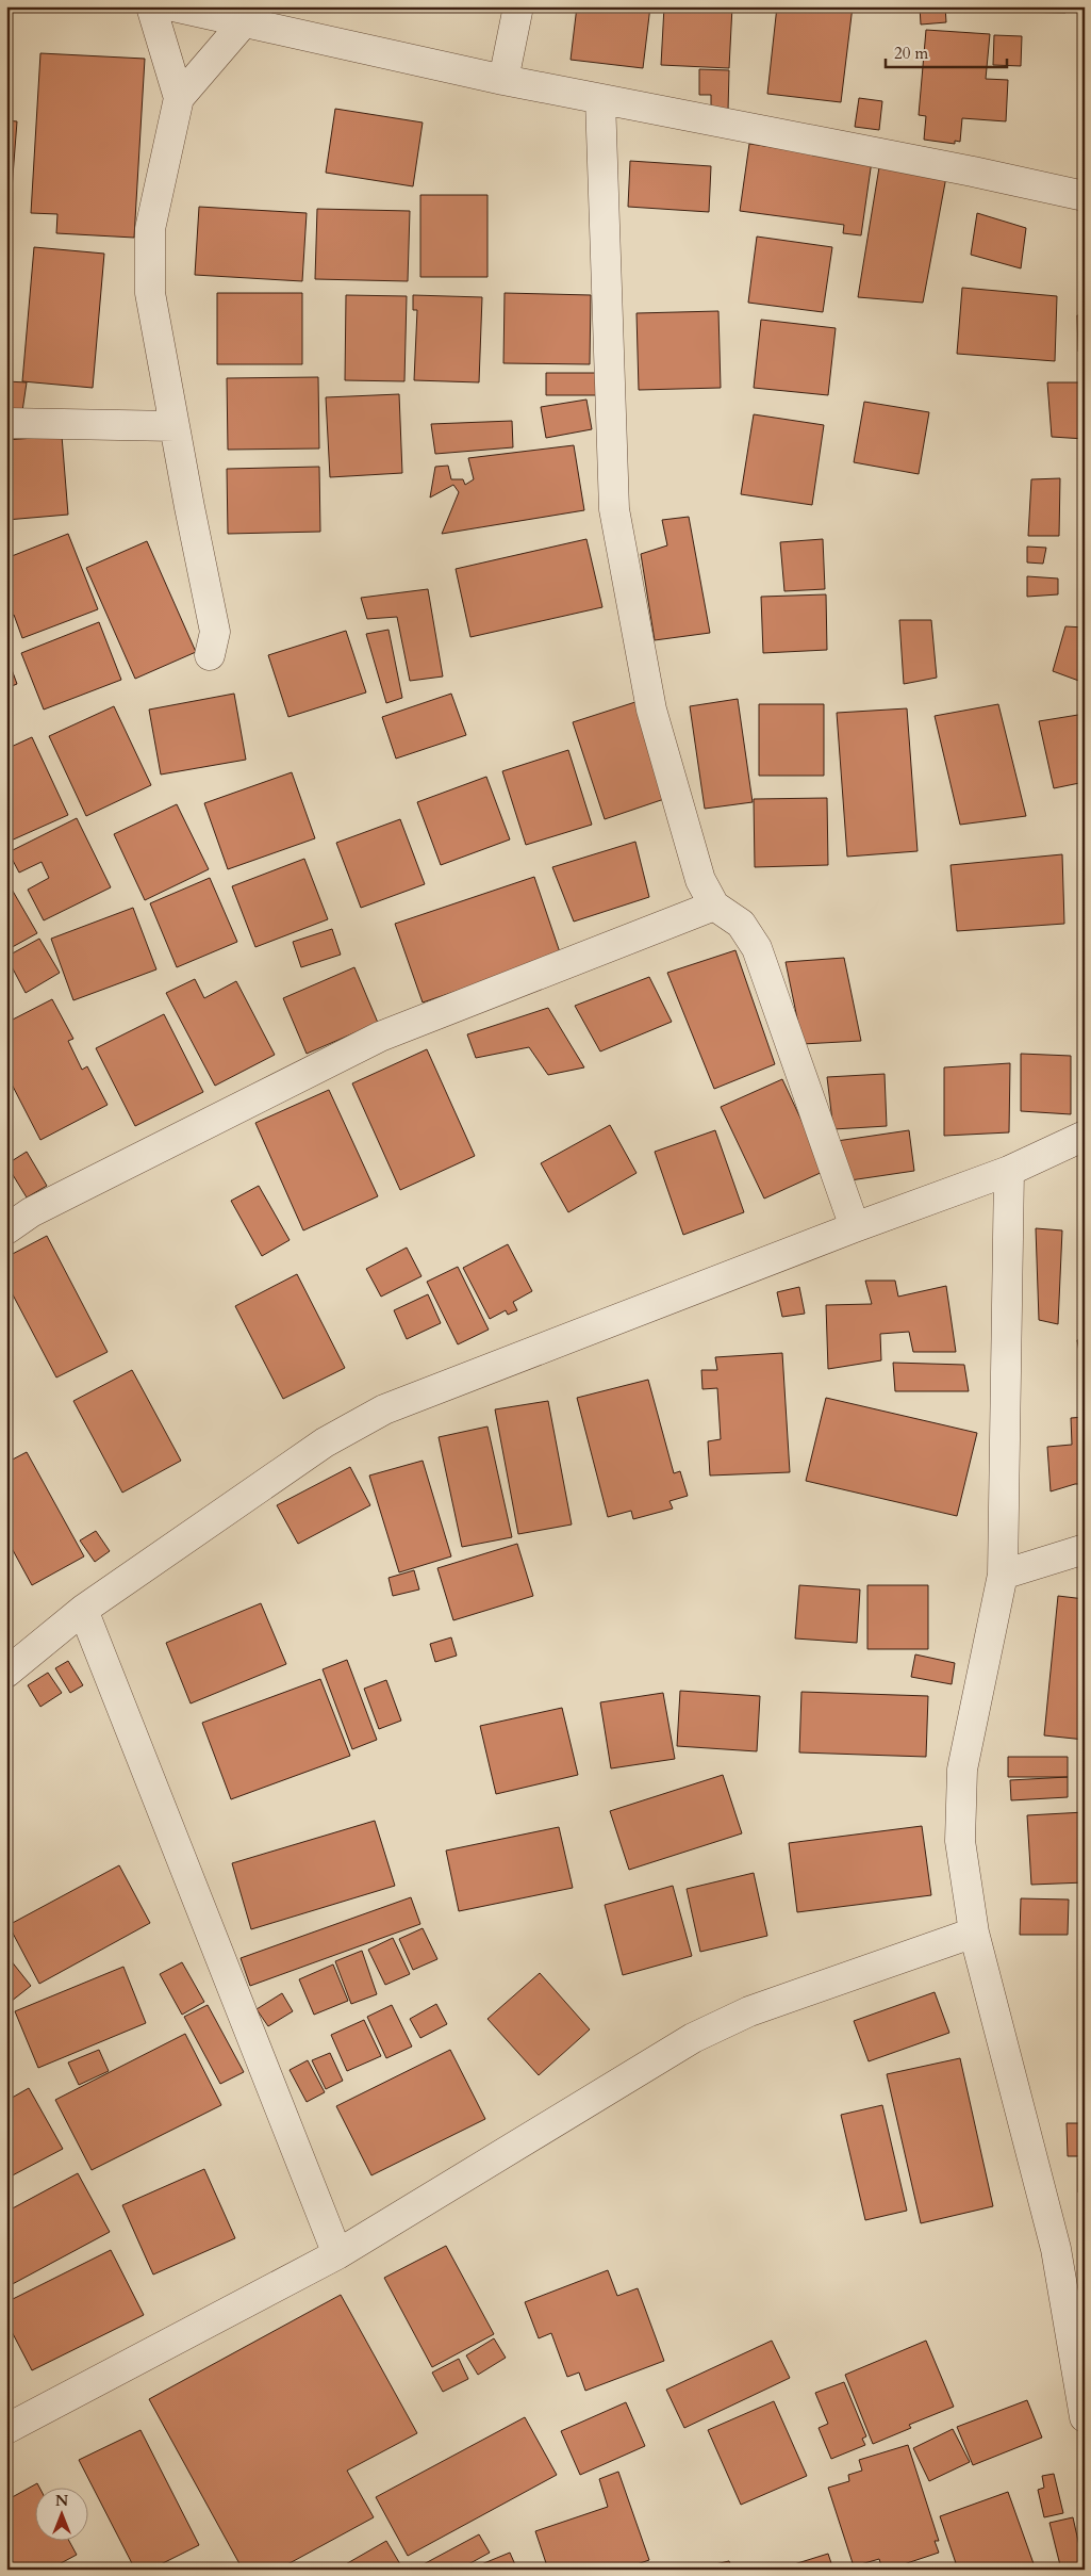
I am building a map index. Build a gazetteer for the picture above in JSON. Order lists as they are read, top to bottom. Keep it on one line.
{"scale_bar":"20 m","north":"top"}
